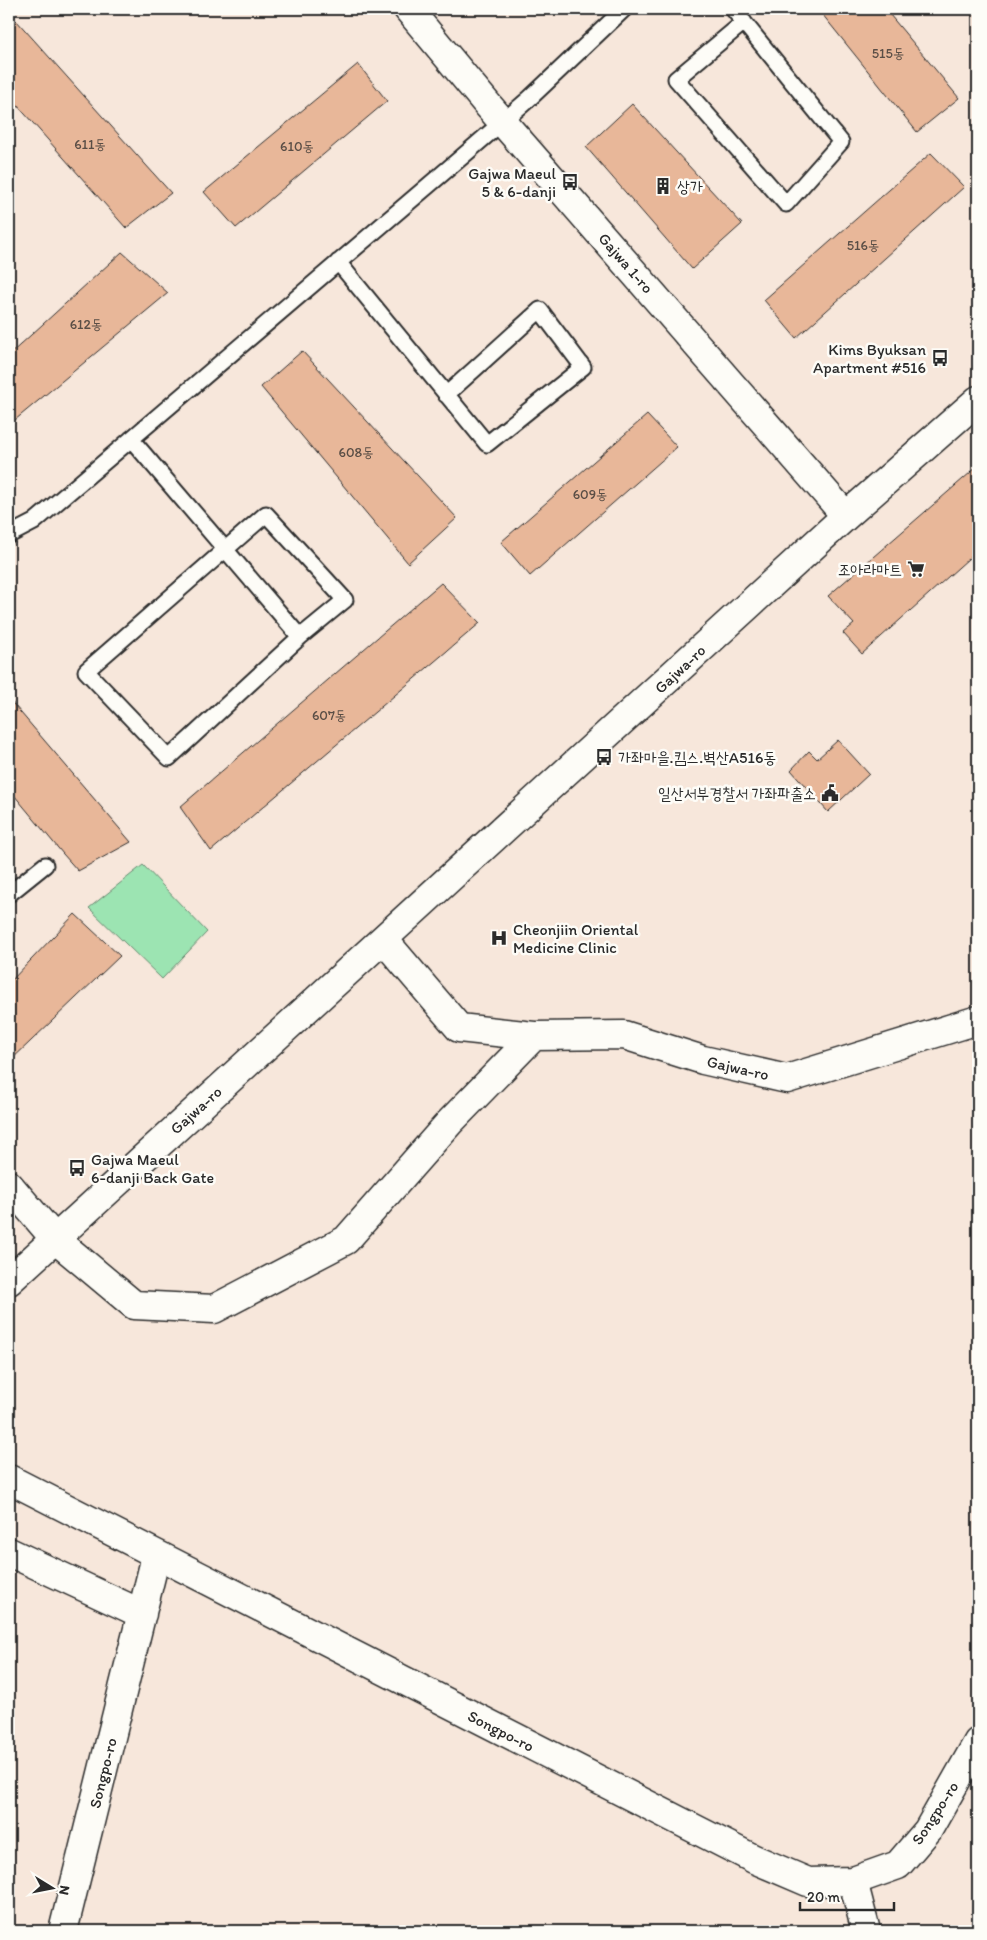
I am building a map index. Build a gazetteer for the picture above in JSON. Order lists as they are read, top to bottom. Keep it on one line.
{"streets":{"street":["Gajwa 1-ro","Gajwa-ro","Songpo-ro"]},"crossings":[["Gajwa 1-ro","Gajwa-ro"]],"places":{"bus stop":["Gajwa Maeul 5 & 6-danji","Kims Byuksan Apartment #516","가좌마을.킴스.벽산A516동","Gajwa Maeul 6-danji Back Gate"],"building":["상가"],"supermarket":["조아라마트"],"public building":["일산서부경찰서 가좌파출소"],"hospital":["Cheonjiin Oriental Medicine Clinic"]},"house_numbers":["515동","611동","610동","516동","612동","608동","609동","607동"],"scale_bar":"20 m","north":"right"}
